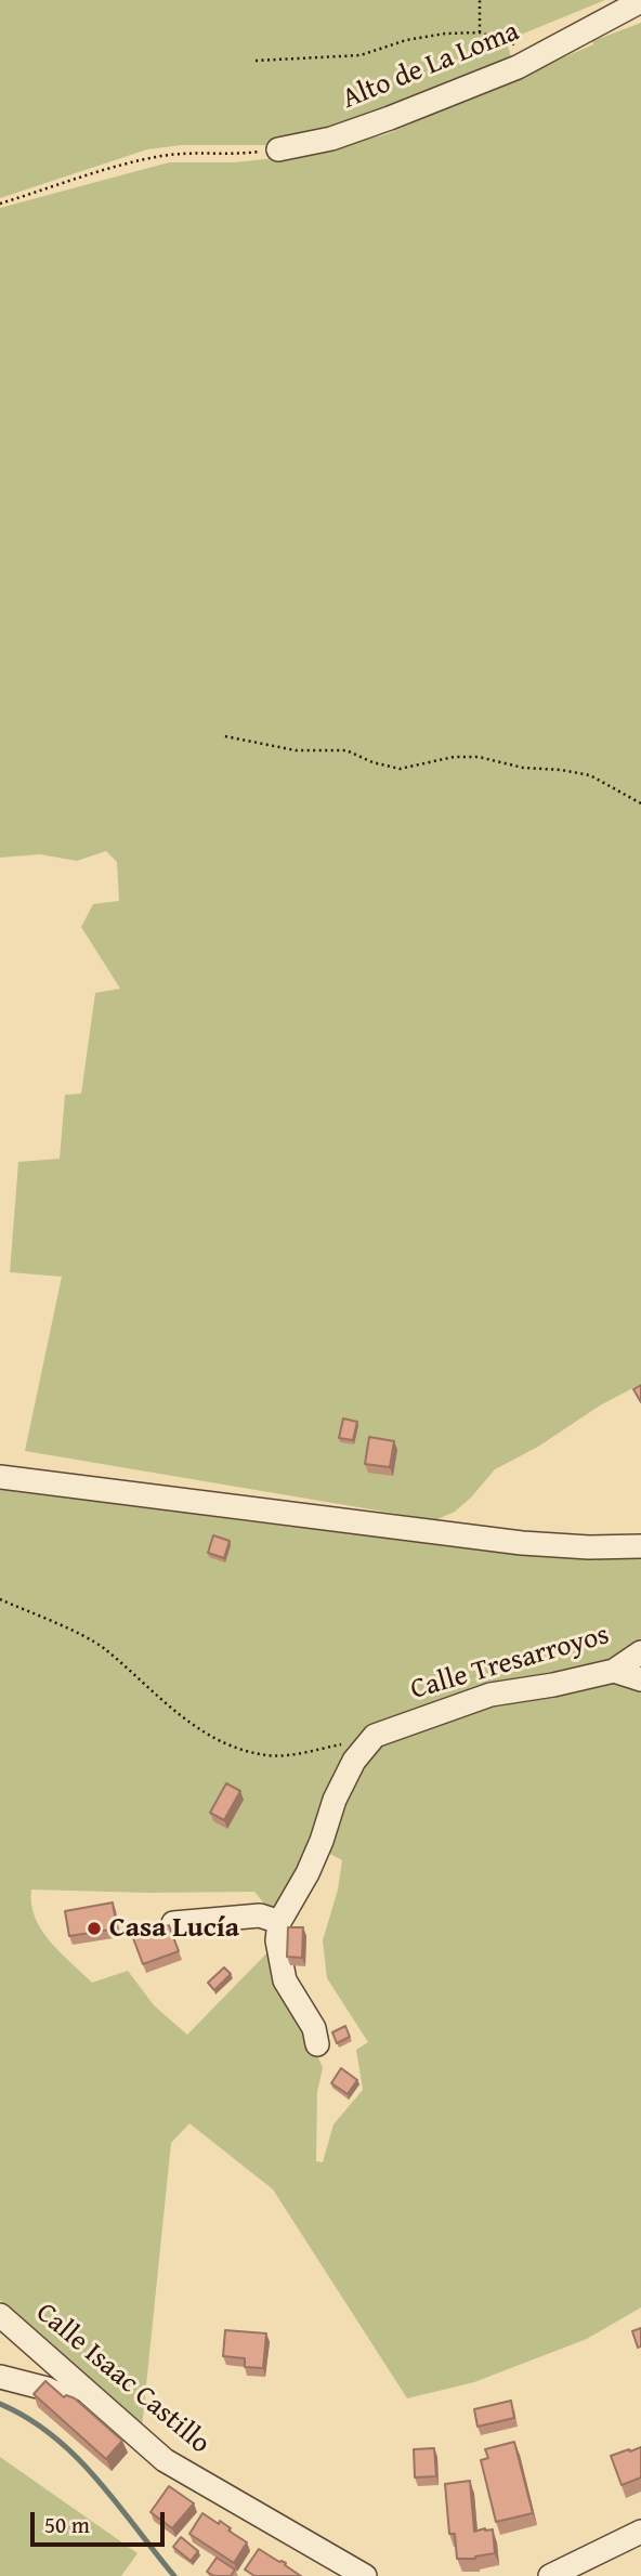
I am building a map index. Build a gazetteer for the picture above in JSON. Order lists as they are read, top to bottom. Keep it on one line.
{"streets":{"street":["Alto de La Loma","Calle Tresarroyos","Calle Isaac Castillo"]},"places":["Casa Lucía"],"scale_bar":"50 m"}
